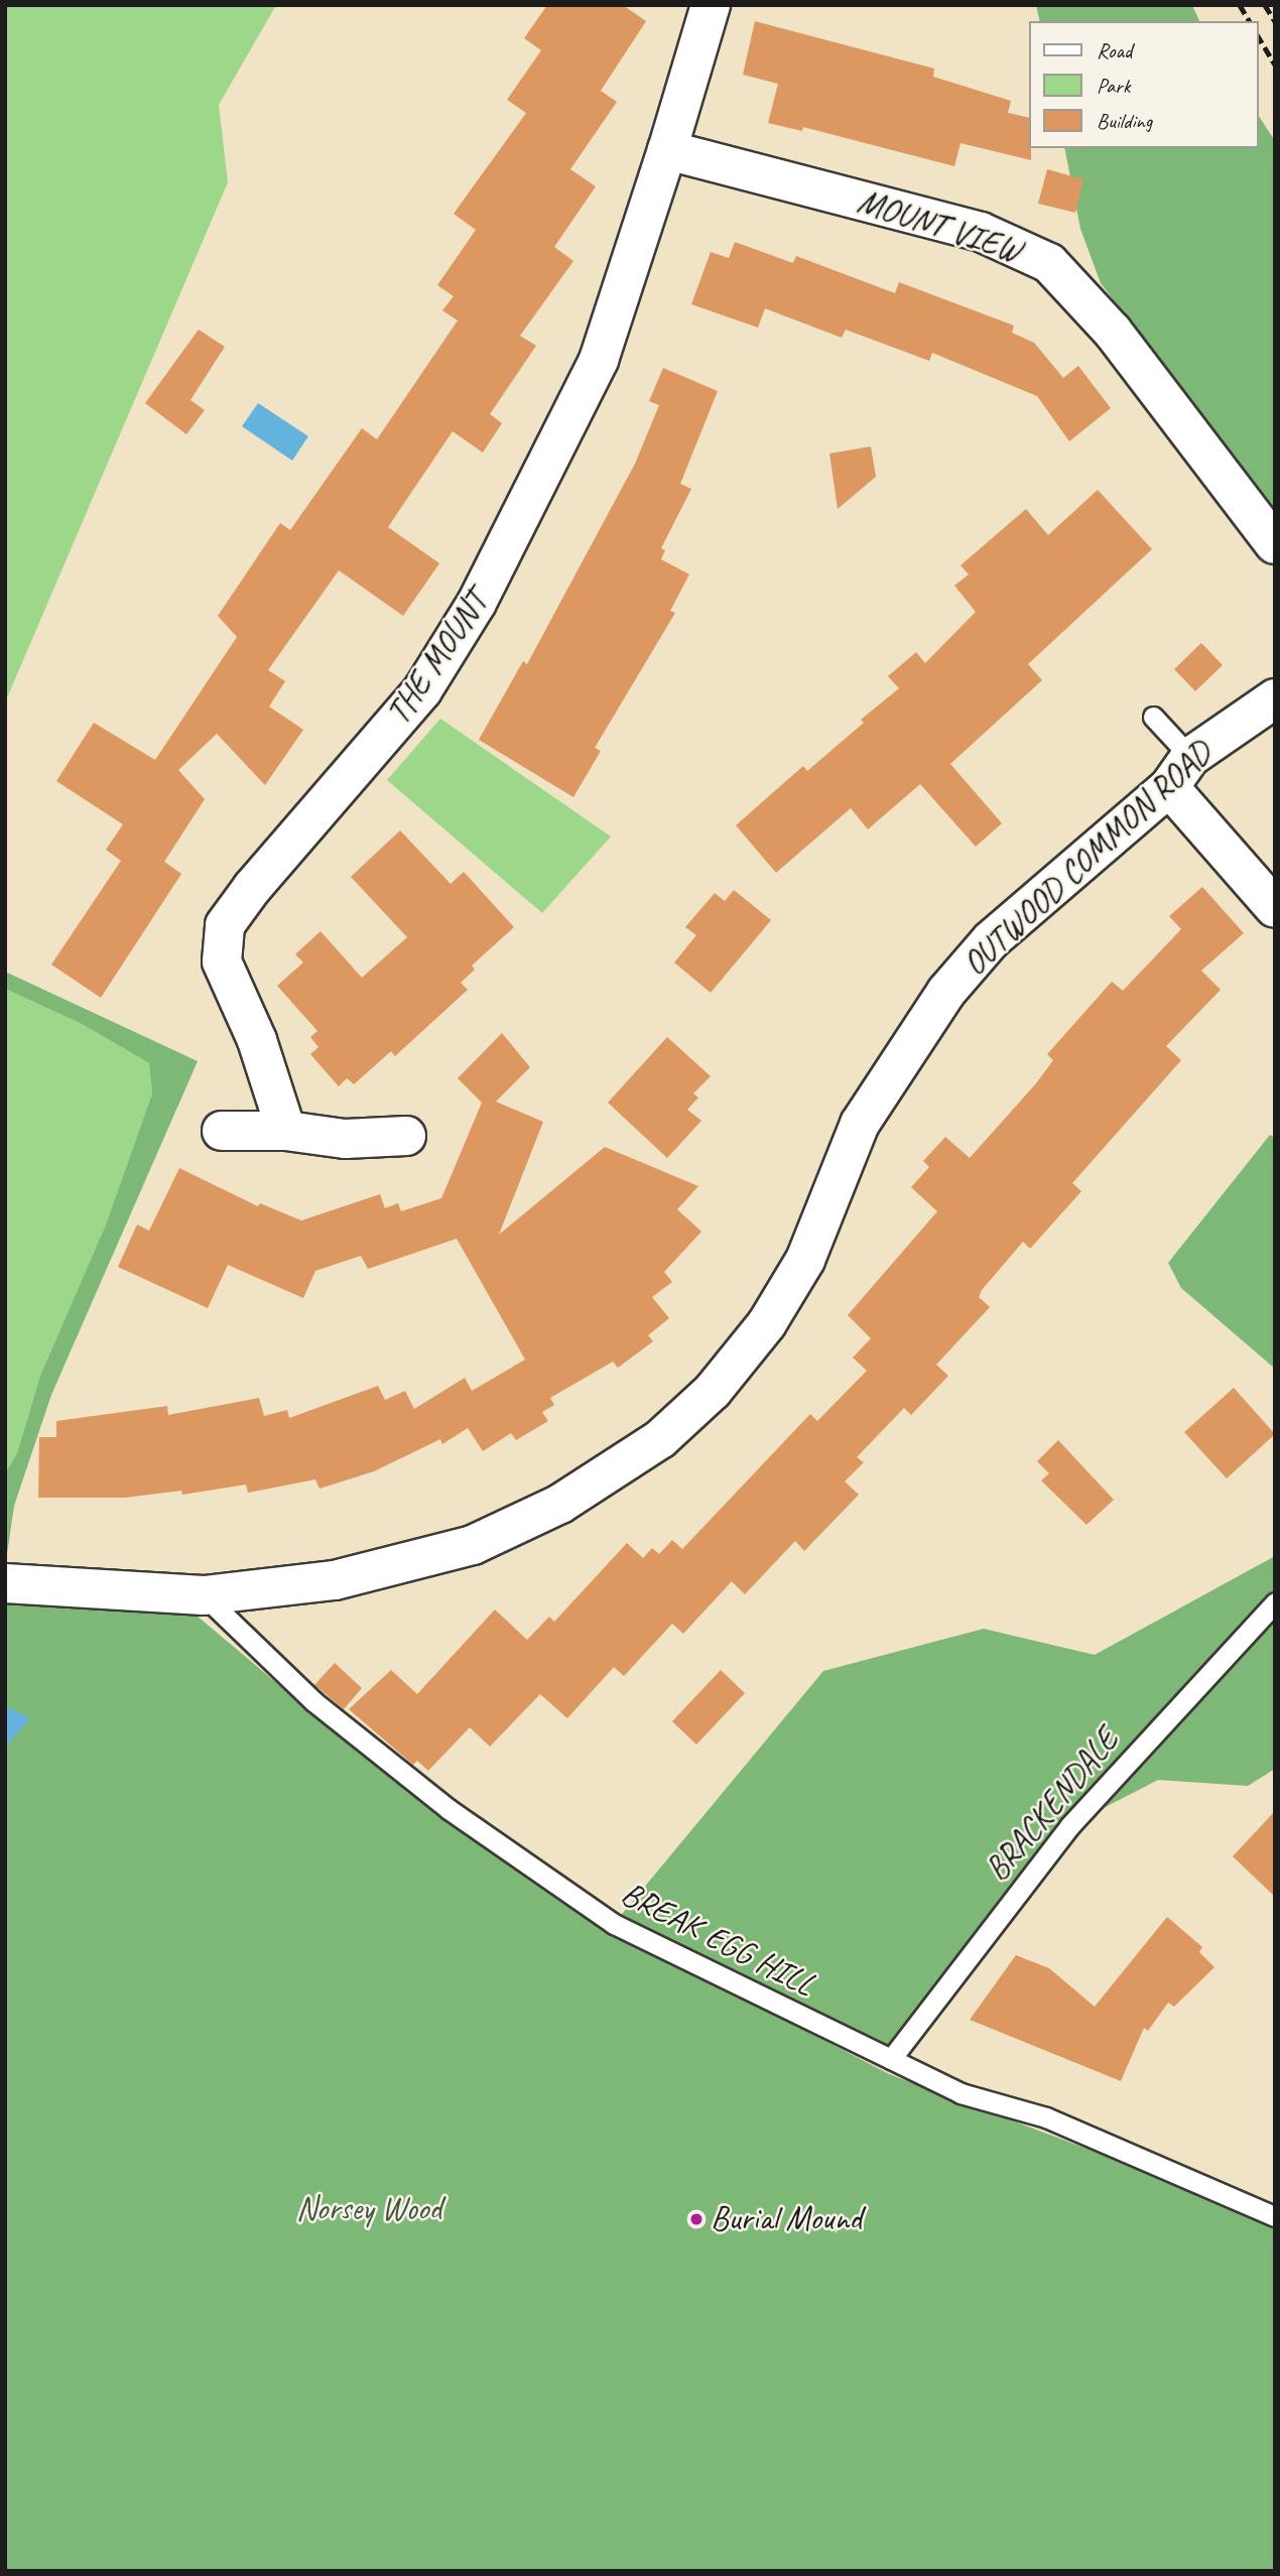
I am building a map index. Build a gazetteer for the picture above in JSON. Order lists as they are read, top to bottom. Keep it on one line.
{"streets":{"street":["MOUNT VIEW","THE MOUNT","OUTWOOD COMMON ROAD"],"lane":["BRACKENDALE","BREAK EGG HILL"]},"crossings":[["MOUNT VIEW","THE MOUNT"],["OUTWOOD COMMON ROAD","BREAK EGG HILL"],["BRACKENDALE","BREAK EGG HILL"]],"parks":["Norsey Wood"],"places":["Burial Mound"],"legend":["Road","Park","Building"]}
